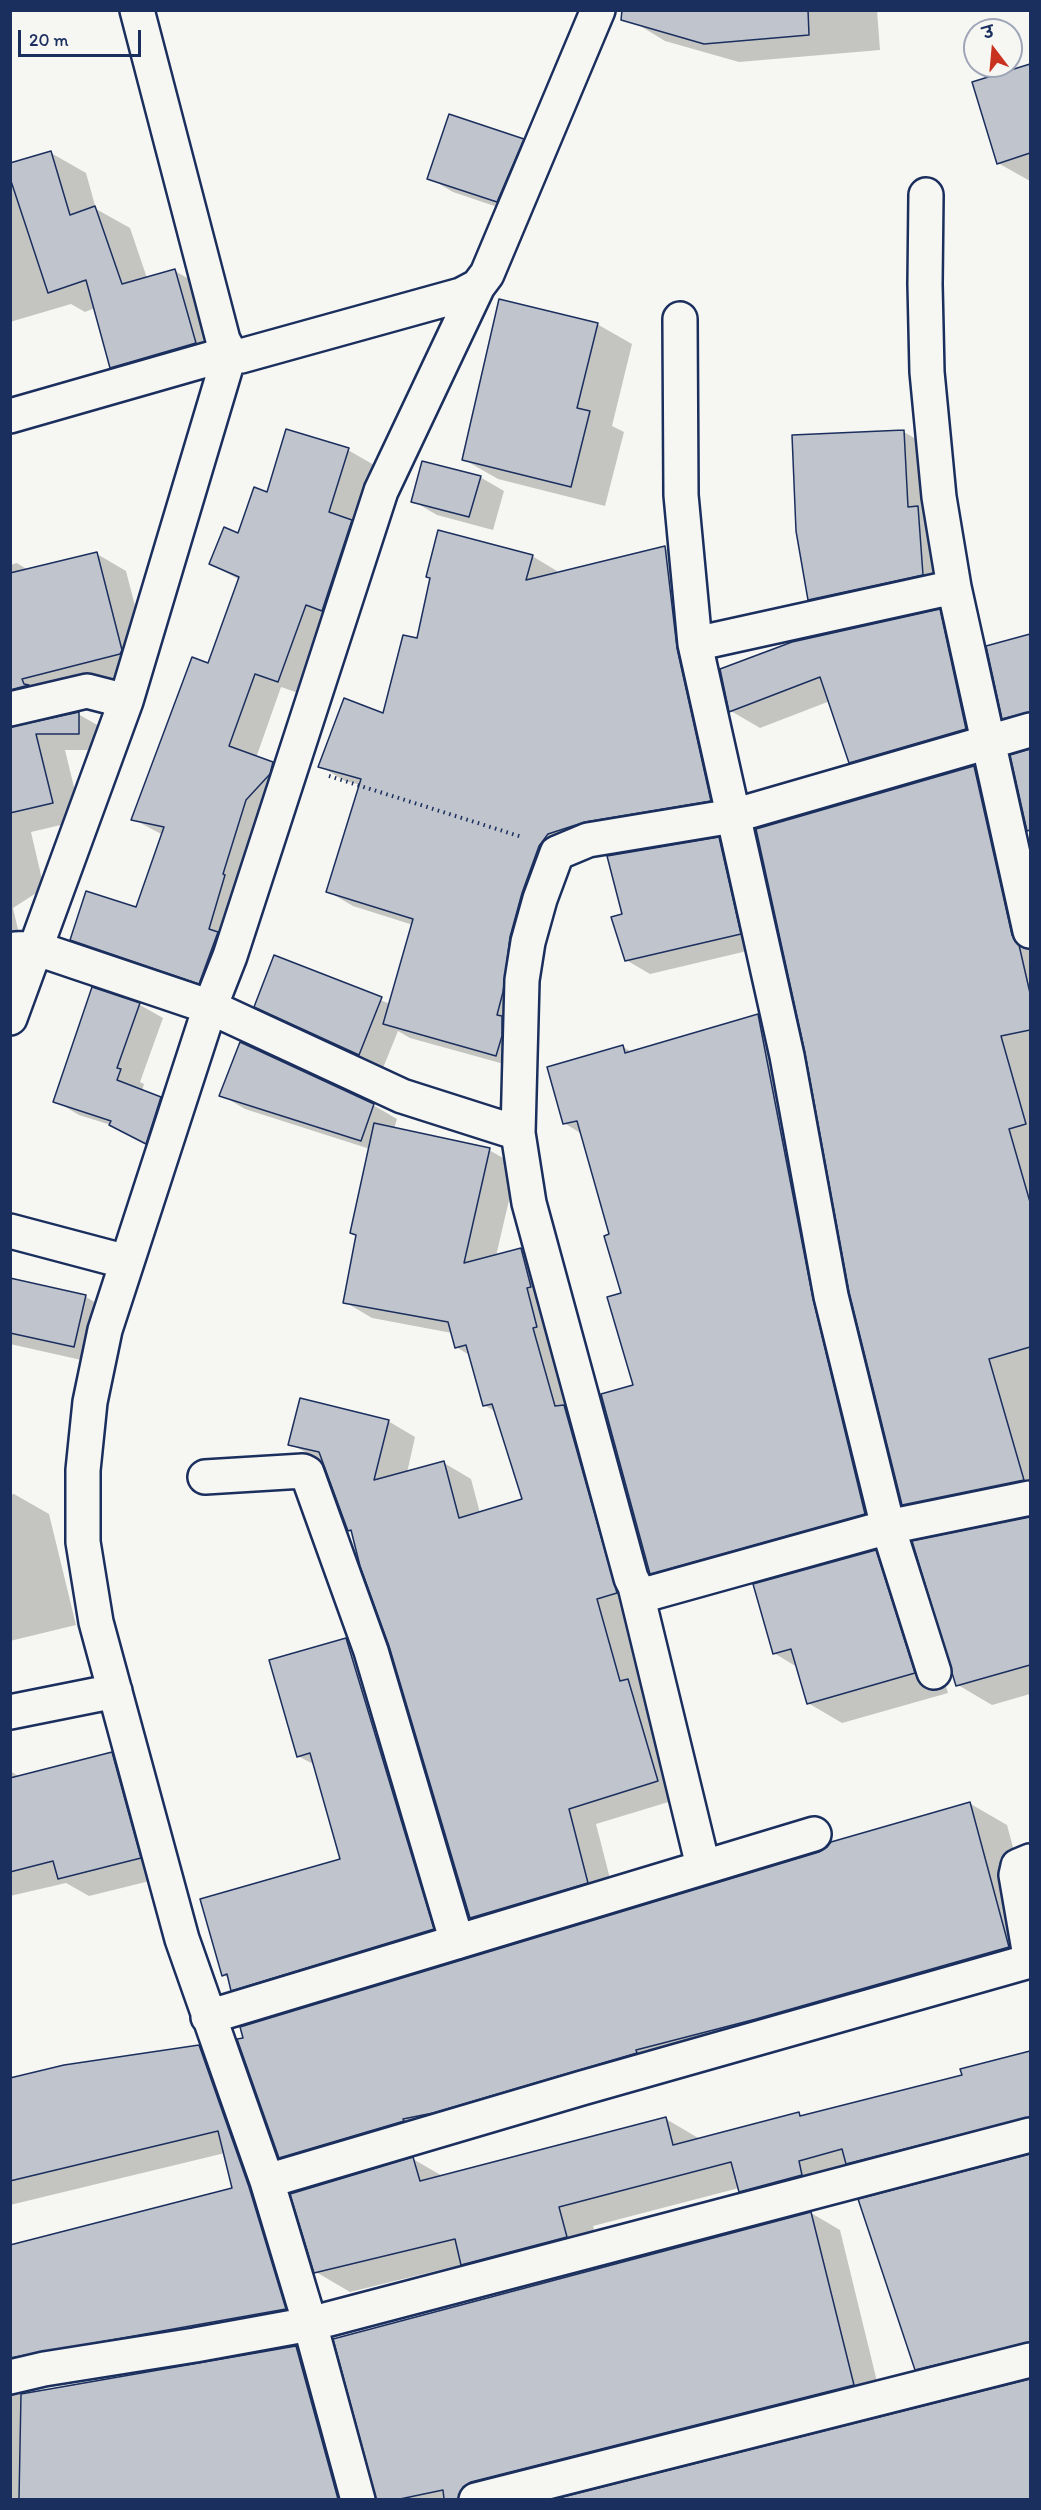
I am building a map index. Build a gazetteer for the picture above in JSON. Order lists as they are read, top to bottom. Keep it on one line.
{"scale_bar":"20 m","north":"top"}
